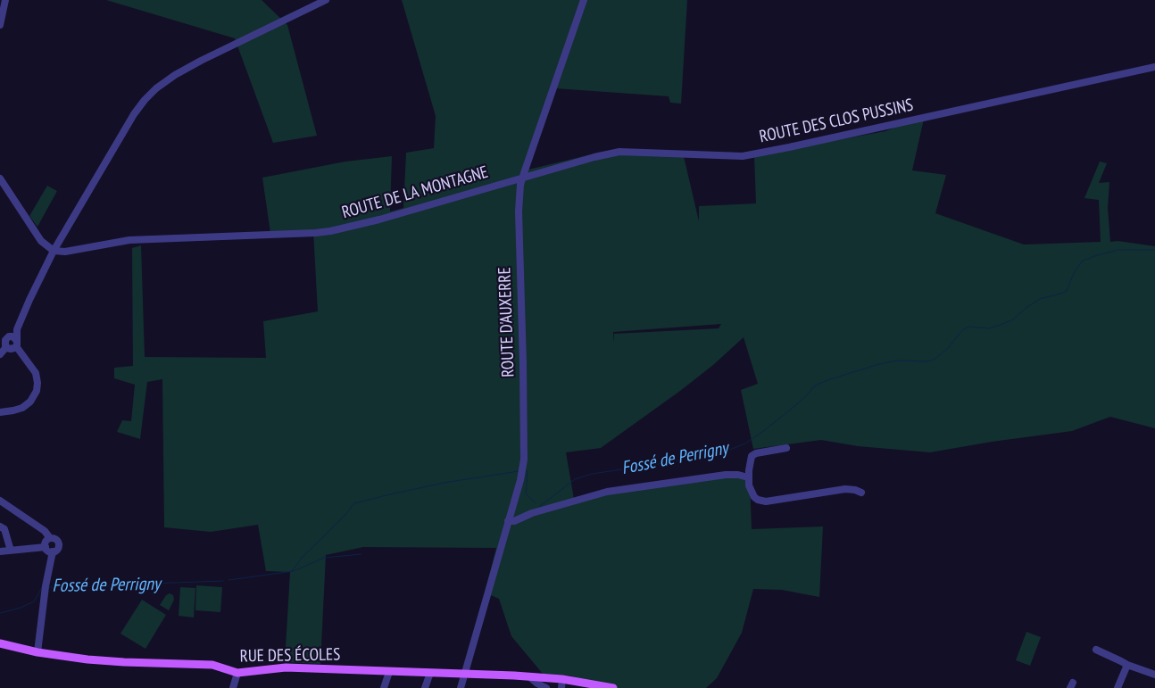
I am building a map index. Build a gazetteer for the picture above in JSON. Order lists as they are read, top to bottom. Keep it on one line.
{"streets":{"main road":["RUE DES ÉCOLES"],"street":["ROUTE DES CLOS PUSSINS","ROUTE DE LA MONTAGNE","ROUTE D'AUXERRE"]},"crossings":[["ROUTE DES CLOS PUSSINS","ROUTE DE LA MONTAGNE"],["ROUTE DES CLOS PUSSINS","ROUTE D'AUXERRE"],["ROUTE DE LA MONTAGNE","ROUTE D'AUXERRE"],["ROUTE D'AUXERRE","RUE DES ÉCOLES"]],"water":["Fossé de Perrigny"]}
